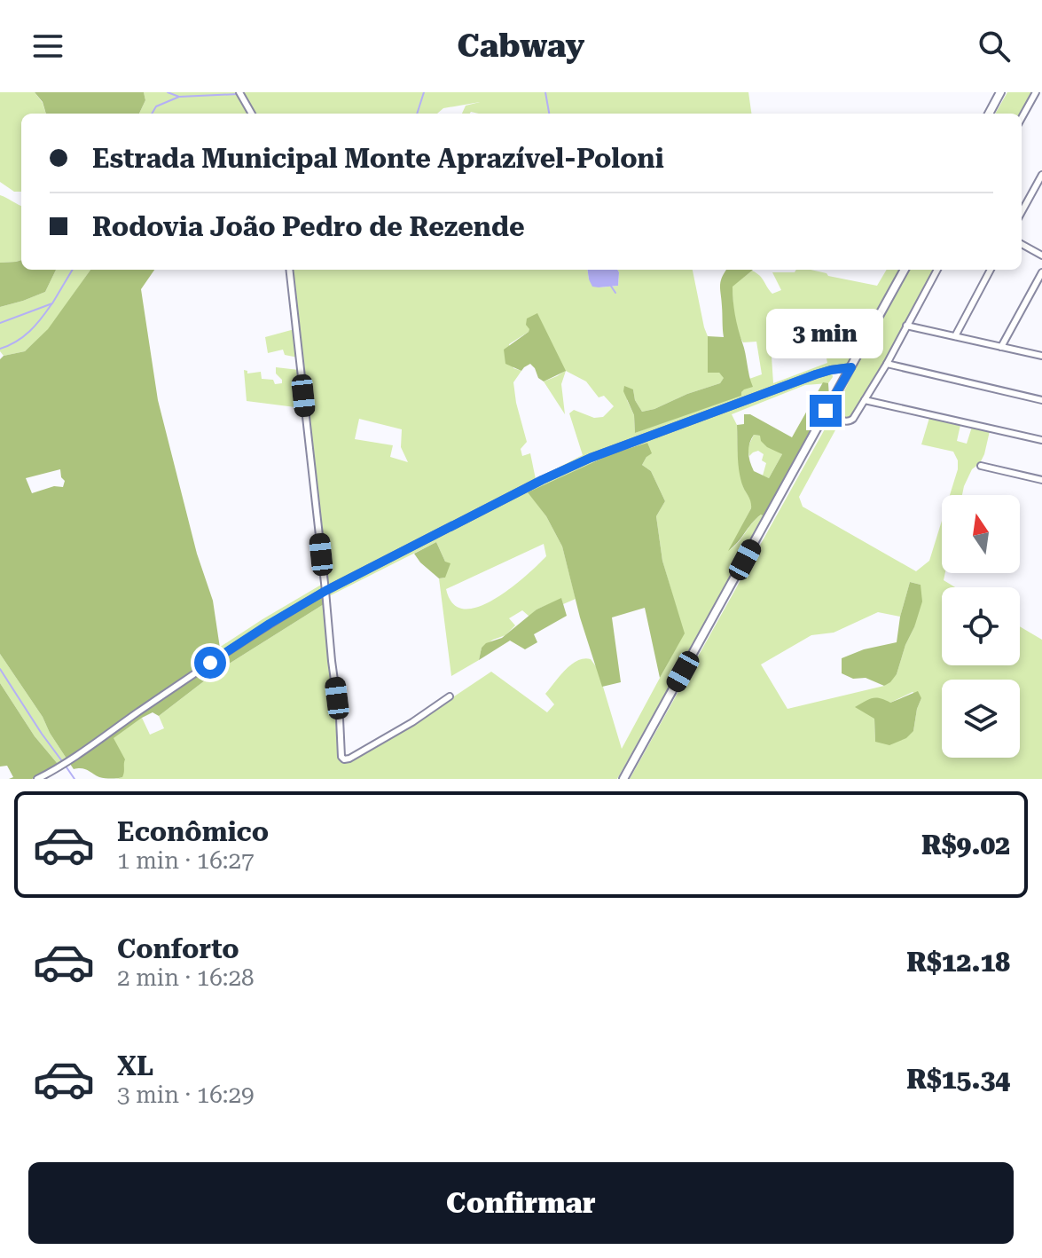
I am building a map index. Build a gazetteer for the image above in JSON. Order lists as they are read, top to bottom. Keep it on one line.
{"north":"top","page":{"header":"Cabway","banner":["Estrada Municipal Monte Aprazível-Poloni","Rodovia João Pedro de Rezende"],"bubble":"3 min","list":[{"name":"Econômico","note":"1 min · 16:27","value":"R$9.02"},{"name":"Conforto","note":"2 min · 16:28","value":"R$12.18"},{"name":"XL","note":"3 min · 16:29","value":"R$15.34"}],"buttons":"Confirmar"}}
